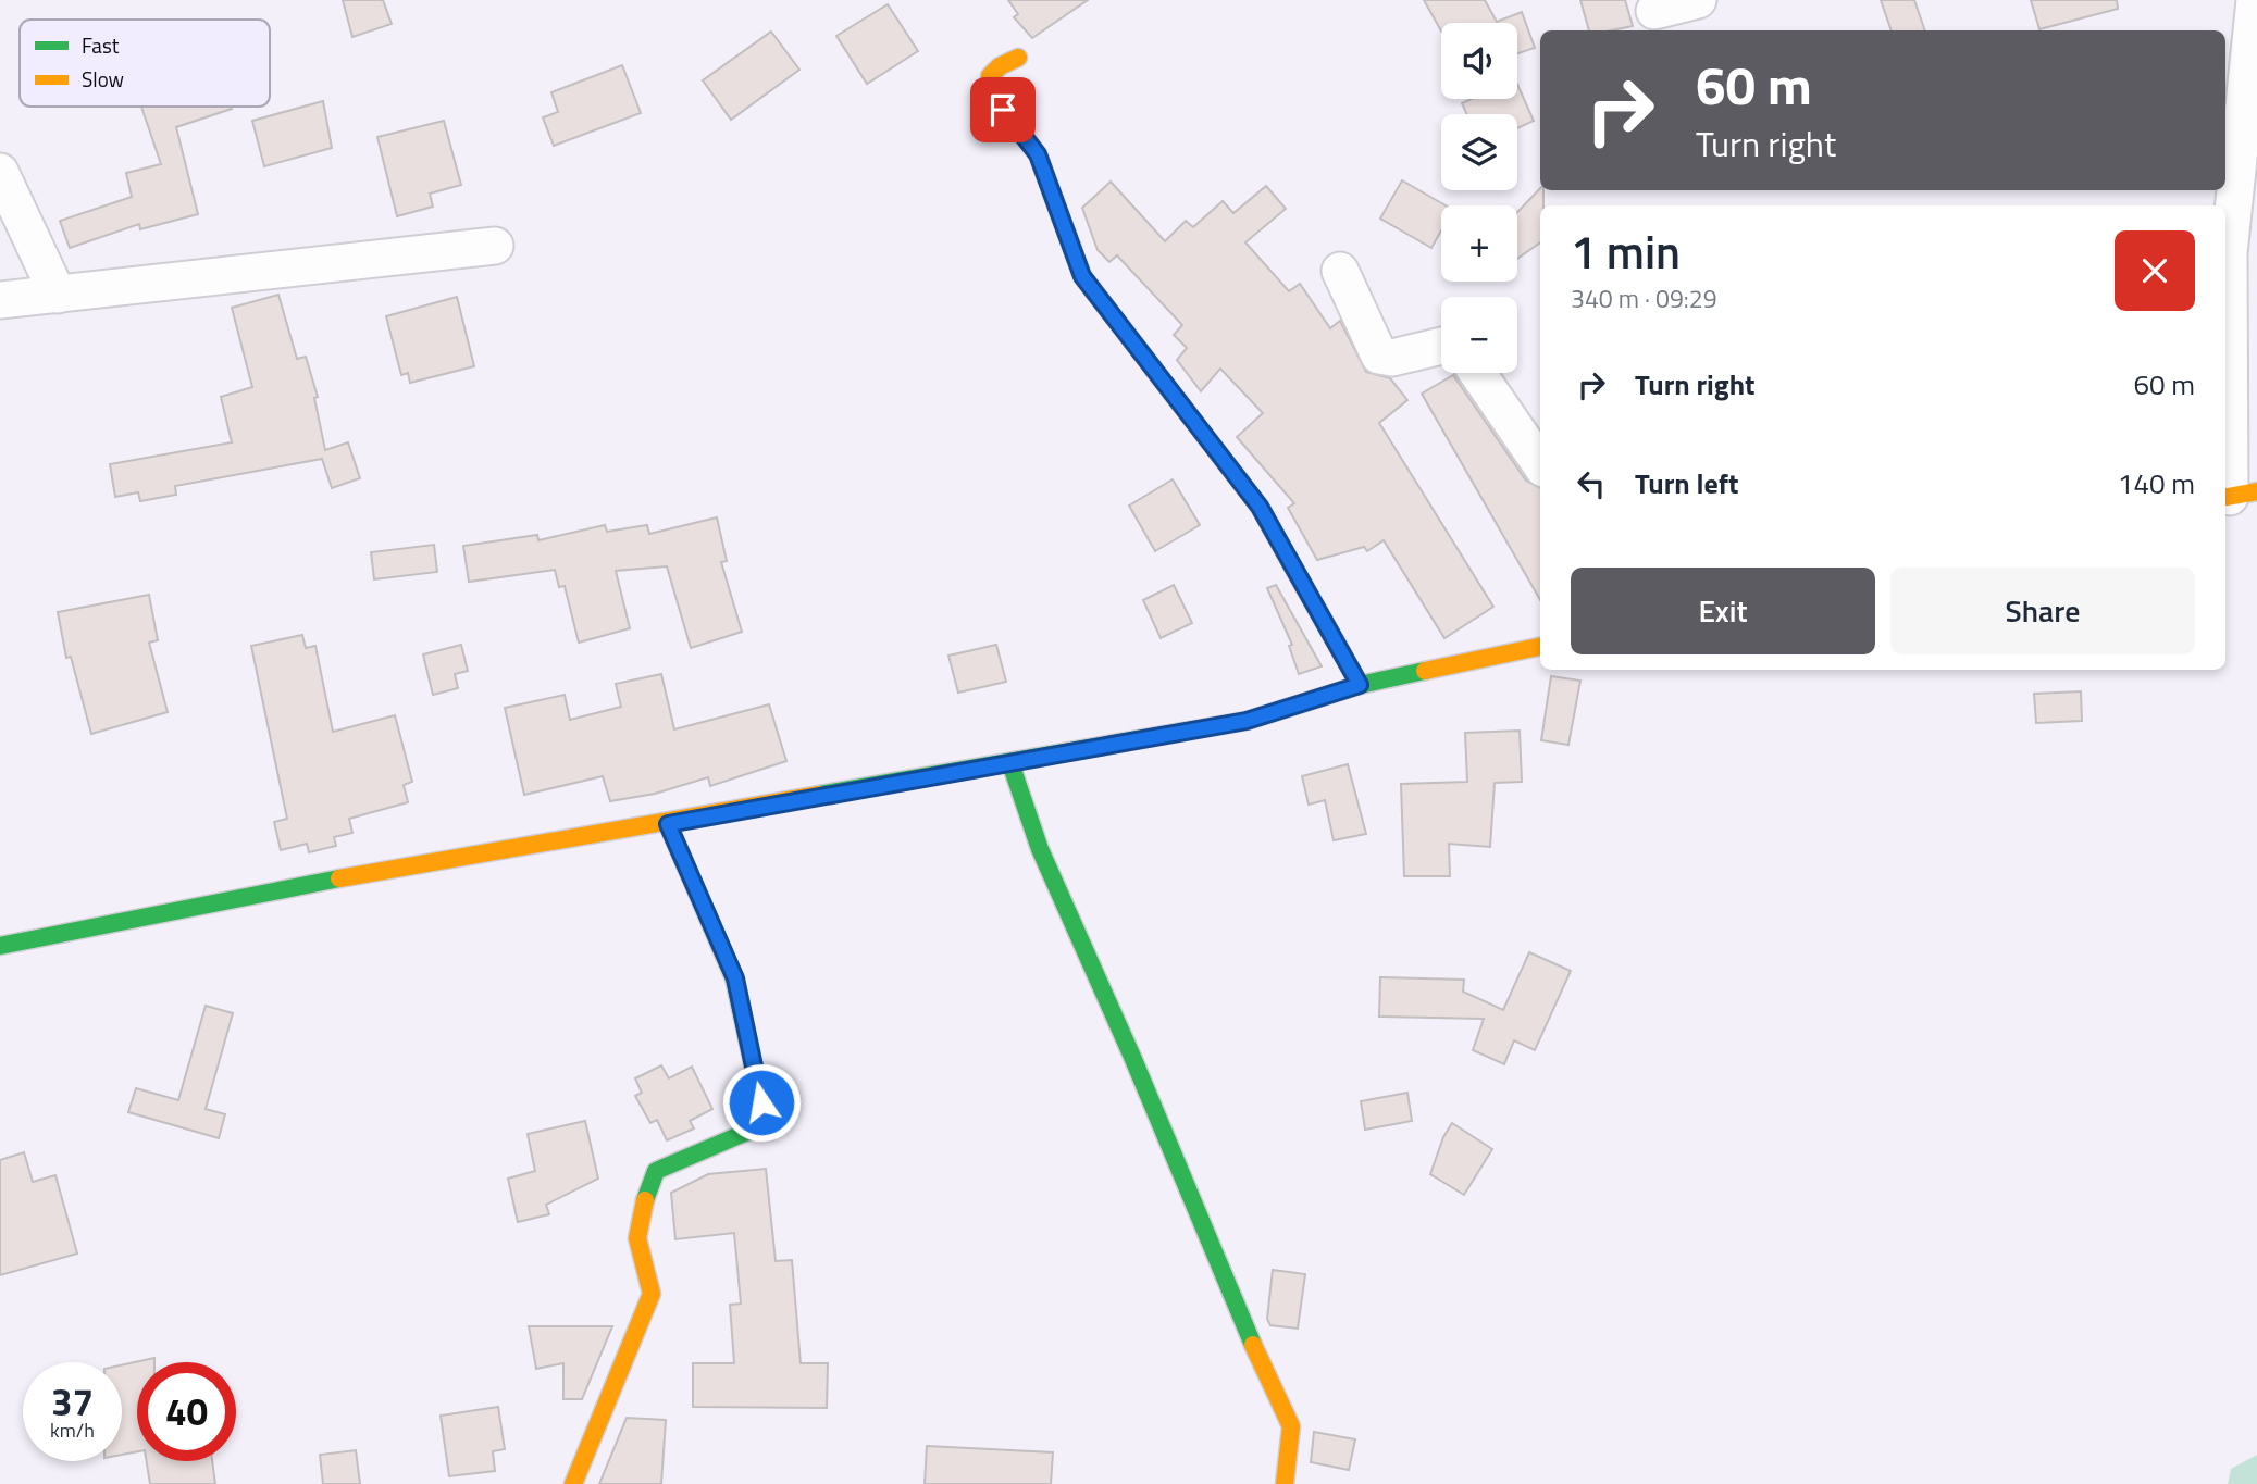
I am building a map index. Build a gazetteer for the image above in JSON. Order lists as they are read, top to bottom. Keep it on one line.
{"legend":["Fast","Slow"],"page":{"map_buttons":["+","−"],"turn":["60 m","Turn right"],"heading":["1 min","340 m · 09:29"],"list":[{"name":"Turn right","value":"60 m"},{"name":"Turn left","value":"140 m"}],"buttons":["Exit","Share"],"speed":"37 km/h","limit":"40"}}
